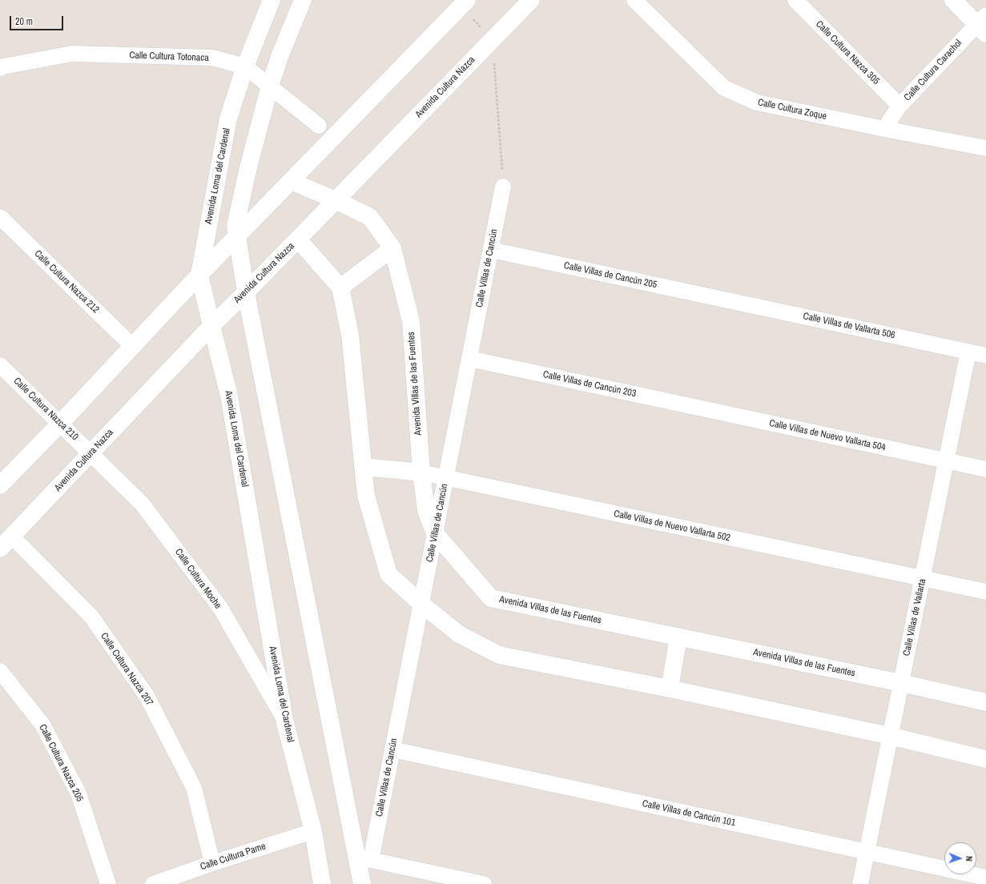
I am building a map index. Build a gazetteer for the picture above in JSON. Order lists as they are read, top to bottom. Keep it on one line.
{"streets":{"street":["Calle Cultura Nazca 305","Calle Cultura Totonaca","Calle Cultura Carachol","Avenida Cultura Nazca","Calle Cultura Zoque","Avenida Loma del Cardenal","Calle Villas de Cancún","Calle Villas de Cancún 205","Calle Cultura Nazca 212","Calle Villas de Vallarta 506","Avenida Villas de las Fuentes","Calle Villas de Cancún 203","Calle Cultura Nazca 210","Calle Villas de Nuevo Vallarta 504","Calle Villas de Nuevo Vallarta 502","Calle Cultura Moche","Calle Villas de Vallarta","Calle Cultura Nazca 207","Calle Cultura Nazca 205","Calle Villas de Cancún 101","Calle Cultura Pame"]},"crossings":[["Calle Cultura Nazca 305","Calle Cultura Carachol"],["Calle Cultura Totonaca","Avenida Loma del Cardenal"],["Calle Cultura Carachol","Calle Cultura Zoque"],["Avenida Cultura Nazca","Avenida Loma del Cardenal"],["Avenida Cultura Nazca","Avenida Villas de las Fuentes"],["Avenida Cultura Nazca","Calle Cultura Nazca 210"],["Avenida Cultura Nazca","Calle Cultura Moche"],["Avenida Cultura Nazca","Calle Cultura Nazca 207"],["Avenida Loma del Cardenal","Calle Cultura Moche"],["Avenida Loma del Cardenal","Calle Cultura Pame"],["Calle Villas de Cancún","Calle Villas de Cancún 205"],["Calle Villas de Cancún","Avenida Villas de las Fuentes"],["Calle Villas de Cancún","Calle Villas de Cancún 203"],["Calle Villas de Cancún","Calle Villas de Nuevo Vallarta 502"],["Calle Villas de Cancún","Calle Villas de Cancún 101"],["Calle Villas de Cancún 205","Calle Villas de Vallarta 506"],["Calle Villas de Vallarta 506","Calle Villas de Vallarta"],["Avenida Villas de las Fuentes","Calle Villas de Nuevo Vallarta 502"],["Avenida Villas de las Fuentes","Calle Villas de Vallarta"],["Calle Villas de Cancún 203","Calle Villas de Nuevo Vallarta 504"],["Calle Cultura Nazca 210","Calle Cultura Moche"],["Calle Villas de Nuevo Vallarta 504","Calle Villas de Vallarta"],["Calle Villas de Nuevo Vallarta 502","Calle Villas de Vallarta"],["Calle Villas de Vallarta","Calle Villas de Cancún 101"],["Calle Cultura Nazca 207","Calle Cultura Pame"]],"scale_bar":"20 m","north":"right"}
